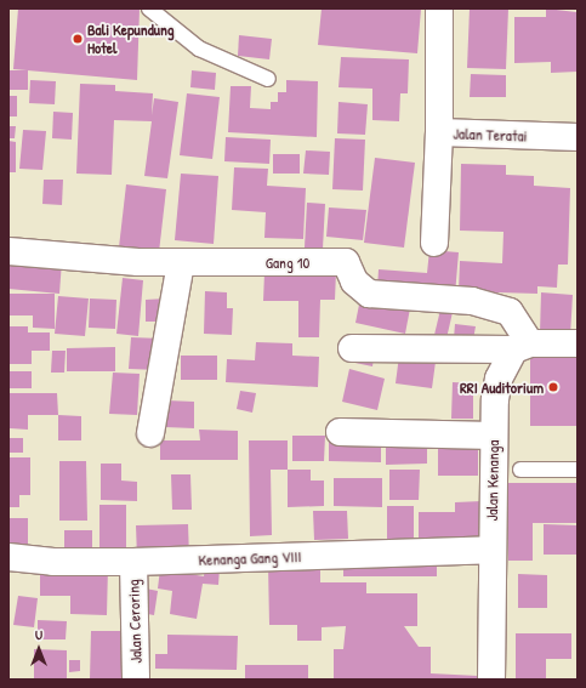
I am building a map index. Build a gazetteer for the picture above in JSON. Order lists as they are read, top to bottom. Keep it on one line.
{"streets":{"street":["Jalan Teratai","Gang 10","Jalan Kenanga","Kenanga Gang VIII","Jalan Ceroring"]},"crossings":[["Gang 10","Jalan Kenanga"],["Jalan Kenanga","Kenanga Gang VIII"],["Kenanga Gang VIII","Jalan Ceroring"]],"places":["Bali Kepundung Hotel","RRI Auditorium"],"north":"top"}
